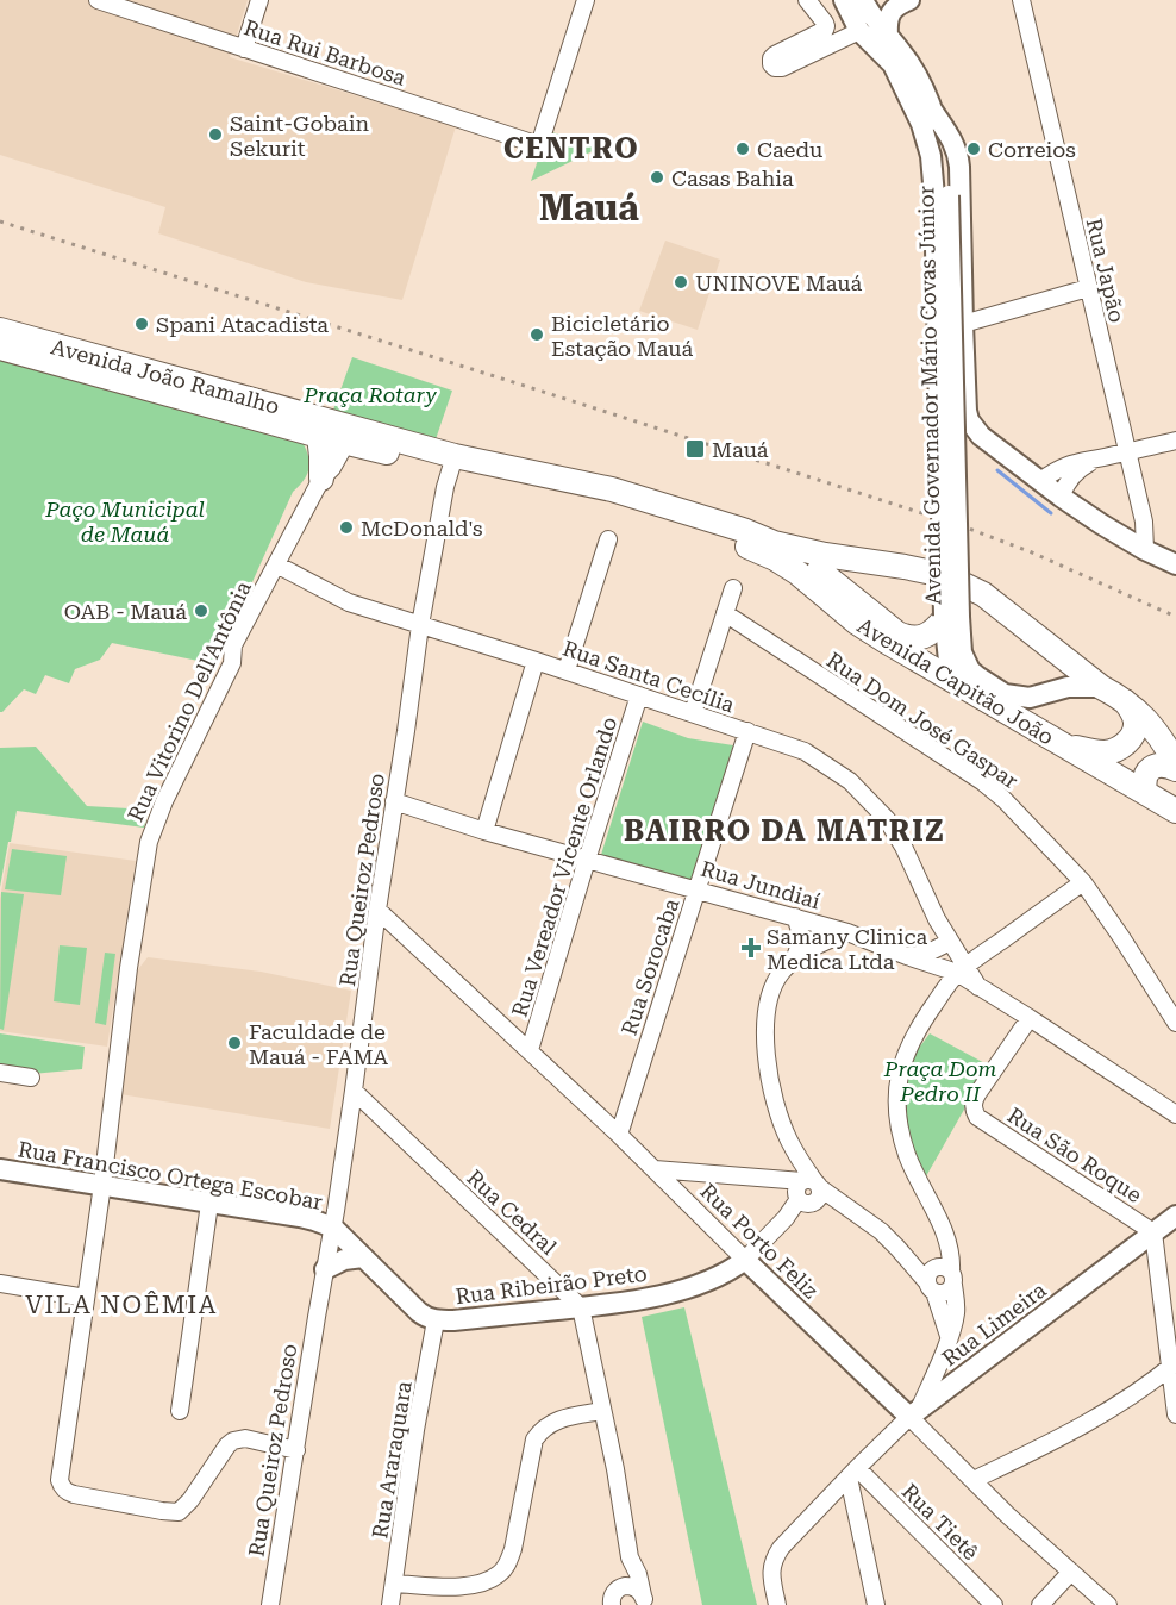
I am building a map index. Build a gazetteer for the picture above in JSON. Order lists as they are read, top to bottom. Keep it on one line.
{"streets":{"highway":["Avenida João Ramalho","Avenida Capitão João"],"main road":["Avenida Governador Mário Covas Júnior","Rua Francisco Ortega Escobar","Rua Porto Feliz","Rua Ribeirão Preto","Rua Limeira"],"street":["Rua Rui Barbosa","Rua Japão","Rua Santa Cecília","Rua Vitorino Dell'Antônia","Rua Dom José Gaspar","Rua Vereador Vicente Orlando","Rua Queiroz Pedroso","Rua Jundiaí","Rua Sorocaba","Rua São Roque","Rua Cedral","Rua Araraquara","Rua Tietê"]},"crossings":[["Avenida João Ramalho","Avenida Capitão João"],["Avenida João Ramalho","Rua Vitorino Dell'Antônia"],["Avenida João Ramalho","Rua Queiroz Pedroso"],["Avenida Governador Mário Covas Júnior","Avenida Capitão João"],["Rua Santa Cecília","Rua Vitorino Dell'Antônia"],["Rua Santa Cecília","Rua Vereador Vicente Orlando"],["Rua Santa Cecília","Rua Queiroz Pedroso"],["Rua Santa Cecília","Rua Jundiaí"],["Rua Santa Cecília","Rua Sorocaba"],["Avenida Capitão João","Rua Queiroz Pedroso"],["Rua Vitorino Dell'Antônia","Rua Queiroz Pedroso"],["Rua Vitorino Dell'Antônia","Rua Francisco Ortega Escobar"],["Rua Vereador Vicente Orlando","Rua Jundiaí"],["Rua Vereador Vicente Orlando","Rua Porto Feliz"],["Rua Queiroz Pedroso","Rua Jundiaí"],["Rua Queiroz Pedroso","Rua Francisco Ortega Escobar"],["Rua Queiroz Pedroso","Rua Cedral"],["Rua Queiroz Pedroso","Rua Porto Feliz"],["Rua Queiroz Pedroso","Rua Ribeirão Preto"],["Rua Jundiaí","Rua Sorocaba"],["Rua Jundiaí","Rua São Roque"],["Rua Sorocaba","Rua Porto Feliz"],["Rua São Roque","Rua Limeira"],["Rua Francisco Ortega Escobar","Rua Ribeirão Preto"],["Rua Cedral","Rua Ribeirão Preto"],["Rua Porto Feliz","Rua Ribeirão Preto"],["Rua Porto Feliz","Rua Limeira"],["Rua Ribeirão Preto","Rua Araraquara"],["Rua Limeira","Rua Tietê"]],"districts":["CENTRO","Mauá","BAIRRO DA MATRIZ","VILA NOÊMIA"],"parks":["Praça Rotary","Paço Municipal de Mauá","Praça Dom Pedro II"],"places":{"other":["Saint-Gobain Sekurit","Caedu","Correios","Casas Bahia","UNINOVE Mauá","Spani Atacadista","Bicicletário Estação Mauá","McDonald's","OAB - Mauá","Faculdade de Mauá - FAMA"],"transit":["Mauá"],"health":["Samany Clinica Medica Ltda"]}}
